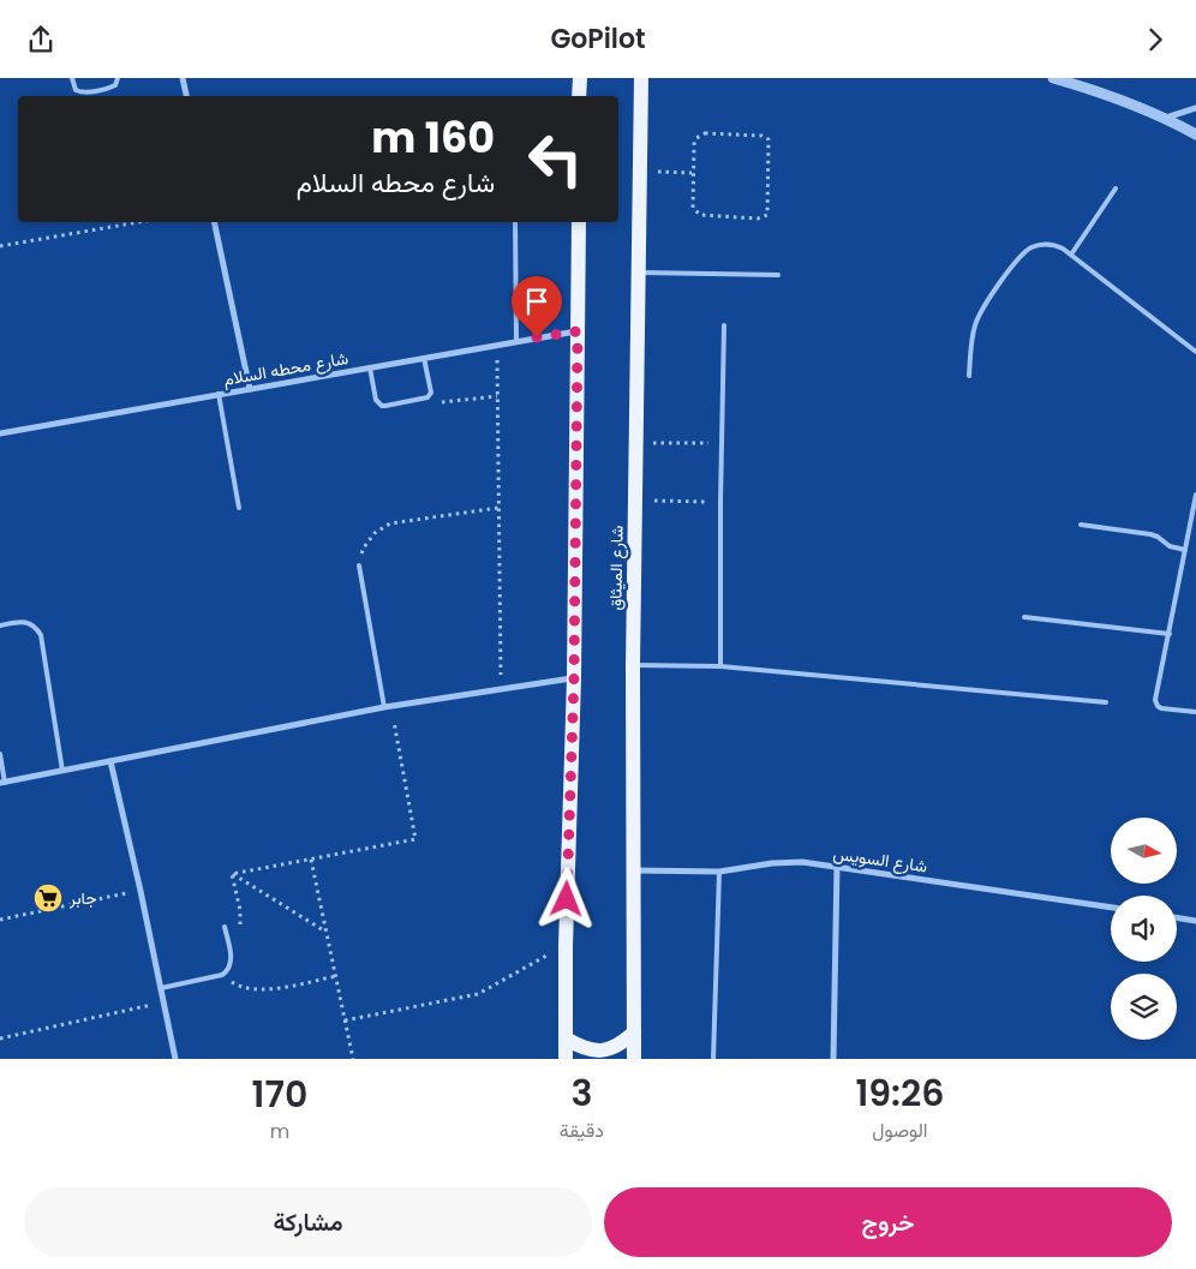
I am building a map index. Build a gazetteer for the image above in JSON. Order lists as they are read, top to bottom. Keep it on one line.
{"streets":{"main road":["شارع الميثاق"],"street":["شارع محطه السلام","شارع السويس"]},"crossings":[["شارع الميثاق","شارع السويس"]],"places":{"supermarket":["جابر"]},"north":"right","page":{"header":"GoPilot","turn":["160 m","شارع محطه السلام"],"eta":["19:26","الوصول","3","دقيقة","170","m"],"buttons":["خروج","مشاركة"]}}
